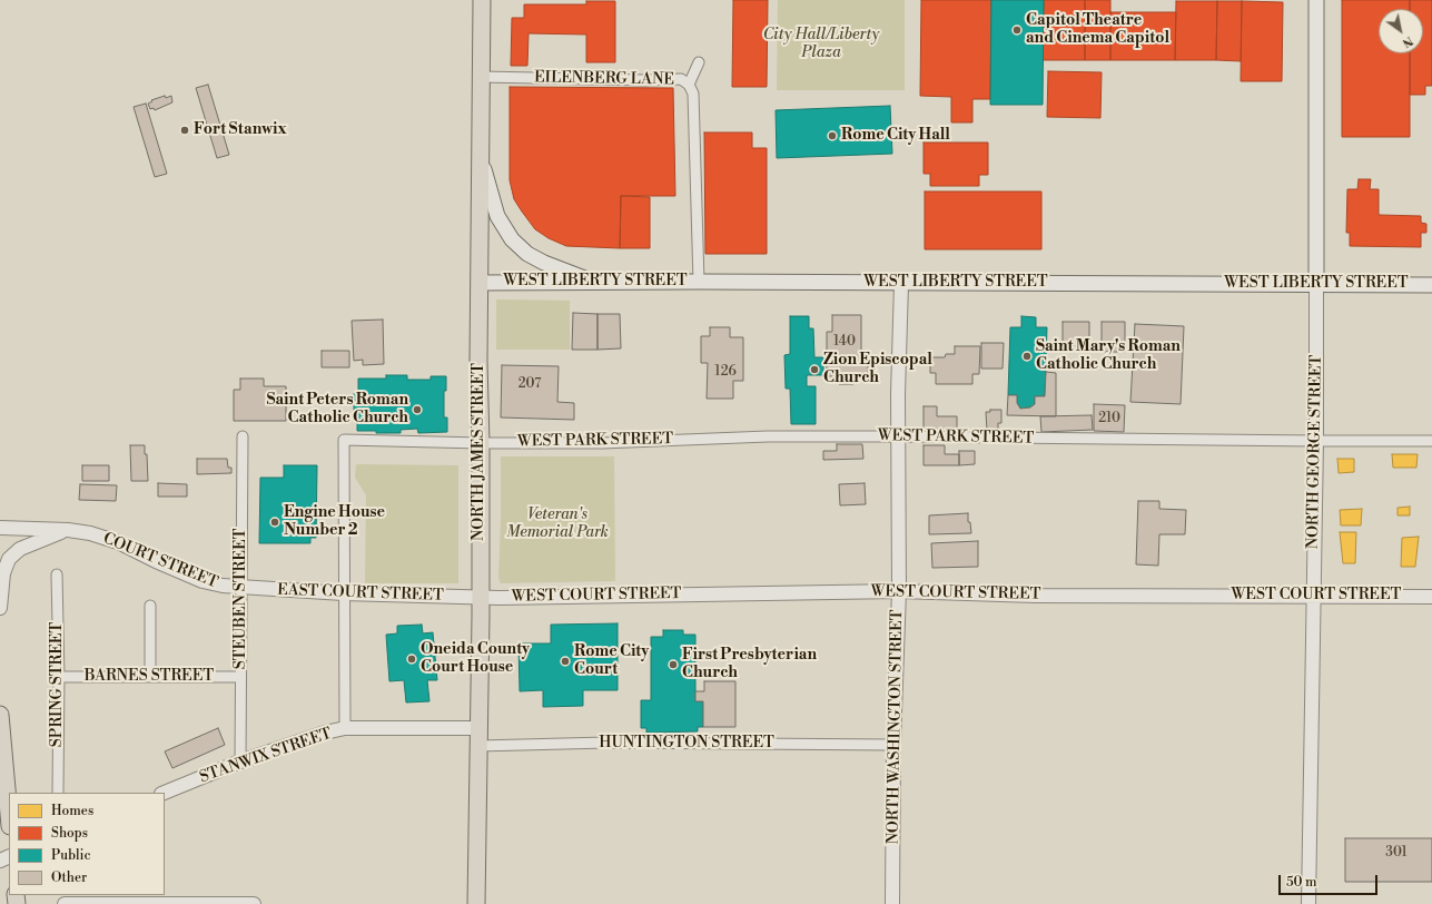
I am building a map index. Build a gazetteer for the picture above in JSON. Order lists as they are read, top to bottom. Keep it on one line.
{"streets":{"main road":["WEST LIBERTY STREET","NORTH JAMES STREET","NORTH GEORGE STREET"],"street":["EILENBERG LANE","WEST PARK STREET","COURT STREET","EAST COURT STREET","WEST COURT STREET","STEUBEN STREET","BARNES STREET","SPRING STREET","NORTH WASHINGTON STREET","HUNTINGTON STREET","STANWIX STREET"]},"crossings":[["EILENBERG LANE","WEST LIBERTY STREET"],["EILENBERG LANE","NORTH JAMES STREET"],["WEST LIBERTY STREET","NORTH JAMES STREET"],["WEST LIBERTY STREET","NORTH GEORGE STREET"],["WEST LIBERTY STREET","NORTH WASHINGTON STREET"],["WEST PARK STREET","NORTH JAMES STREET"],["WEST PARK STREET","NORTH GEORGE STREET"],["WEST PARK STREET","EAST COURT STREET"],["WEST PARK STREET","NORTH WASHINGTON STREET"],["NORTH JAMES STREET","EAST COURT STREET"],["NORTH JAMES STREET","WEST COURT STREET"],["NORTH JAMES STREET","HUNTINGTON STREET"],["NORTH JAMES STREET","STANWIX STREET"],["NORTH GEORGE STREET","WEST COURT STREET"],["COURT STREET","EAST COURT STREET"],["COURT STREET","STEUBEN STREET"],["EAST COURT STREET","WEST COURT STREET"],["EAST COURT STREET","STEUBEN STREET"],["WEST COURT STREET","NORTH WASHINGTON STREET"],["STEUBEN STREET","BARNES STREET"],["STEUBEN STREET","STANWIX STREET"],["BARNES STREET","SPRING STREET"],["NORTH WASHINGTON STREET","HUNTINGTON STREET"]],"parks":["City Hall/Liberty Plaza","Veteran's Memorial Park"],"places":["Capitol Theatre and Cinema Capitol","Fort Stanwix","Rome City Hall","Saint Mary's Roman Catholic Church","Zion Episcopal Church","Saint Peters Roman Catholic Church","Engine House Number 2","Oneida County Court House","Rome City Court","First Presbyterian Church"],"house_numbers":["140","126","207","210","301"],"legend":["Homes","Shops","Public","Other"],"scale_bar":"50 m","north":"bottom right"}
